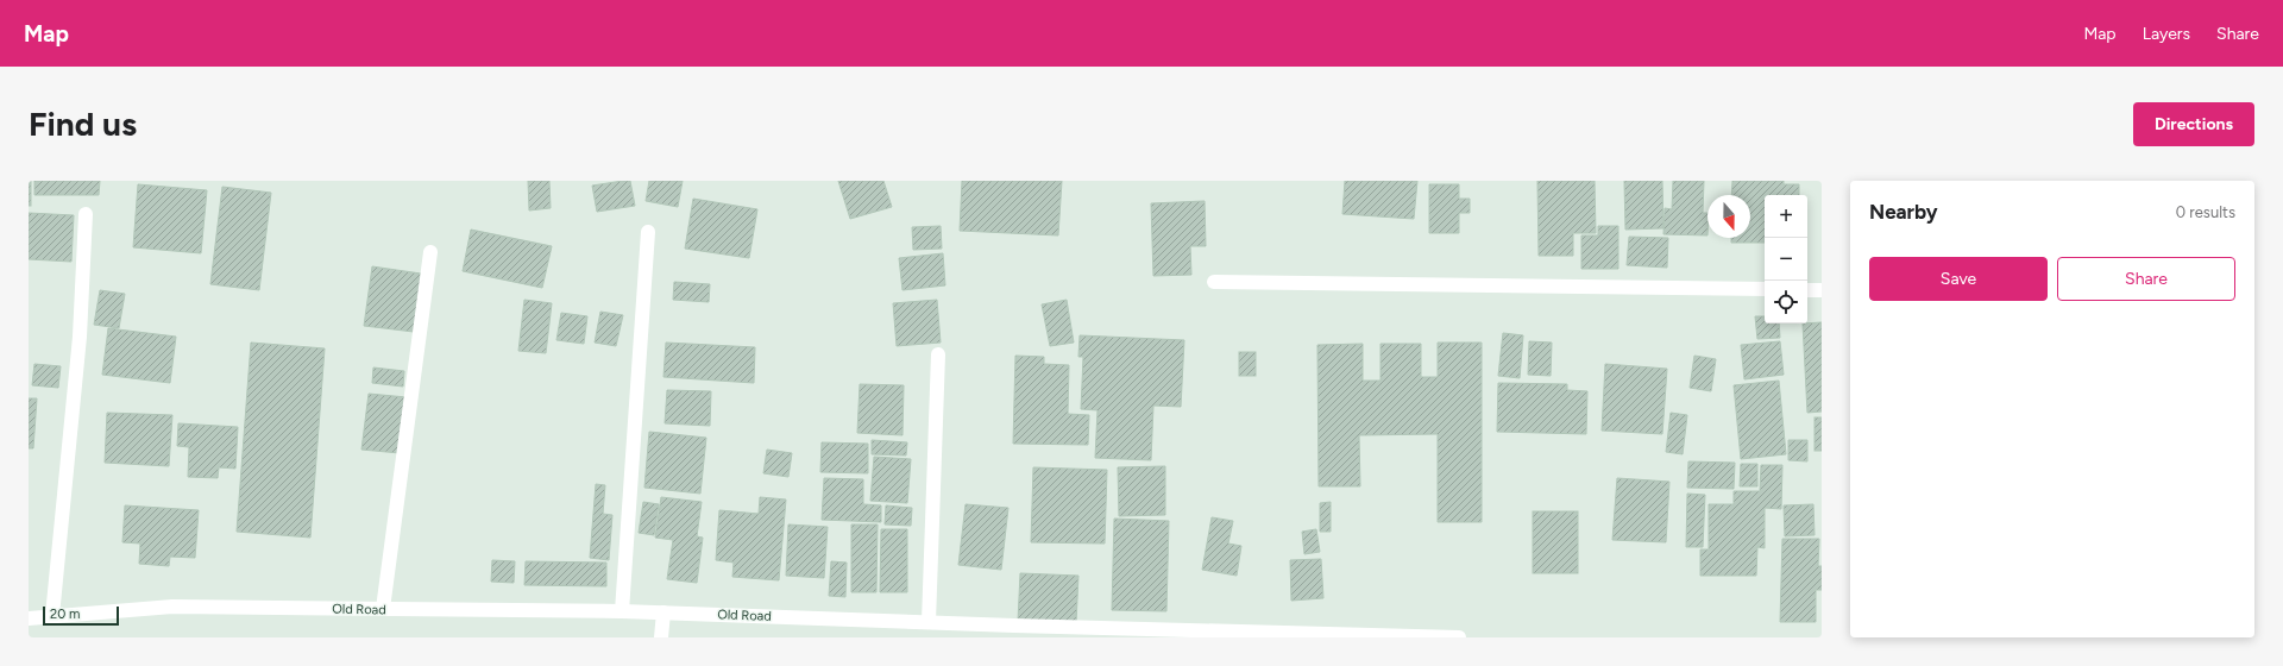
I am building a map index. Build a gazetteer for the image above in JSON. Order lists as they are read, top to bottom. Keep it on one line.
{"streets":{"street":["Old Road"]},"scale_bar":"20 m","north":"bottom","page":{"header":"Map","nav":["Map","Layers","Share"],"buttons":["Directions",["Save","Share"]],"title":"Find us","heading":["Nearby","0 results"],"map_buttons":["+","−"],"scale":"20 m"}}
